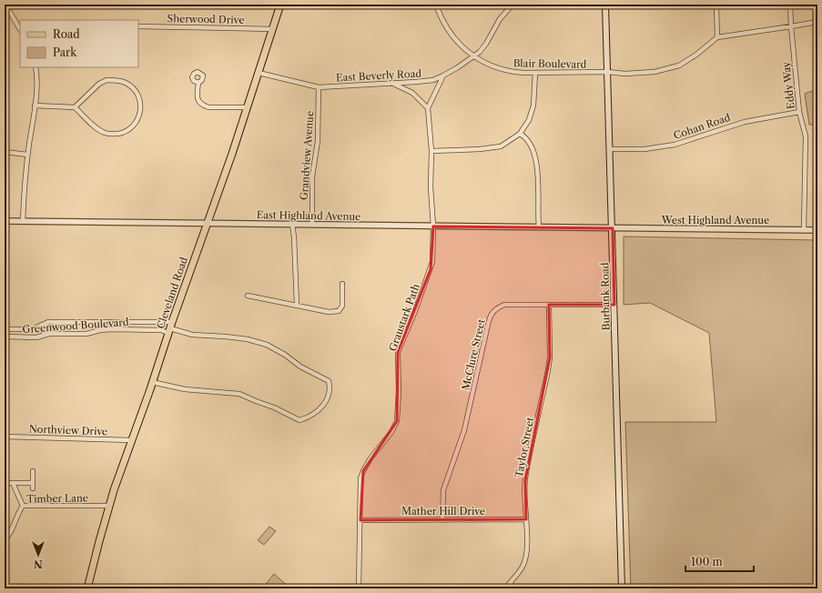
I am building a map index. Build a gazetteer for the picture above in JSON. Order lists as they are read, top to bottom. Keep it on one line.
{"streets":{"main road":["Cleveland Road","Burbank Road"],"street":["Sherwood Drive","Blair Boulevard","East Beverly Road","Eddy Way","Cohan Road","Grandview Avenue","East Highland Avenue","West Highland Avenue","Graustark Path","Greenwood Boulevard","McClure Street","Northview Drive","Taylor Street","Timber Lane","Mather Hill Drive"]},"crossings":[["Sherwood Drive","Cleveland Road"],["Blair Boulevard","East Beverly Road"],["Blair Boulevard","Burbank Road"],["East Beverly Road","Grandview Avenue"],["East Beverly Road","Cleveland Road"],["Eddy Way","Cohan Road"],["Eddy Way","West Highland Avenue"],["Cohan Road","Burbank Road"],["Grandview Avenue","East Highland Avenue"],["East Highland Avenue","West Highland Avenue"],["East Highland Avenue","Cleveland Road"],["East Highland Avenue","Burbank Road"],["East Highland Avenue","Graustark Path"],["West Highland Avenue","Burbank Road"],["Cleveland Road","Greenwood Boulevard"],["Cleveland Road","Northview Drive"],["Cleveland Road","Timber Lane"],["Burbank Road","McClure Street"],["Graustark Path","Mather Hill Drive"],["McClure Street","Taylor Street"],["McClure Street","Mather Hill Drive"],["Taylor Street","Mather Hill Drive"]],"legend":["Road","Park"],"scale_bar":"100 m","north":"bottom"}
